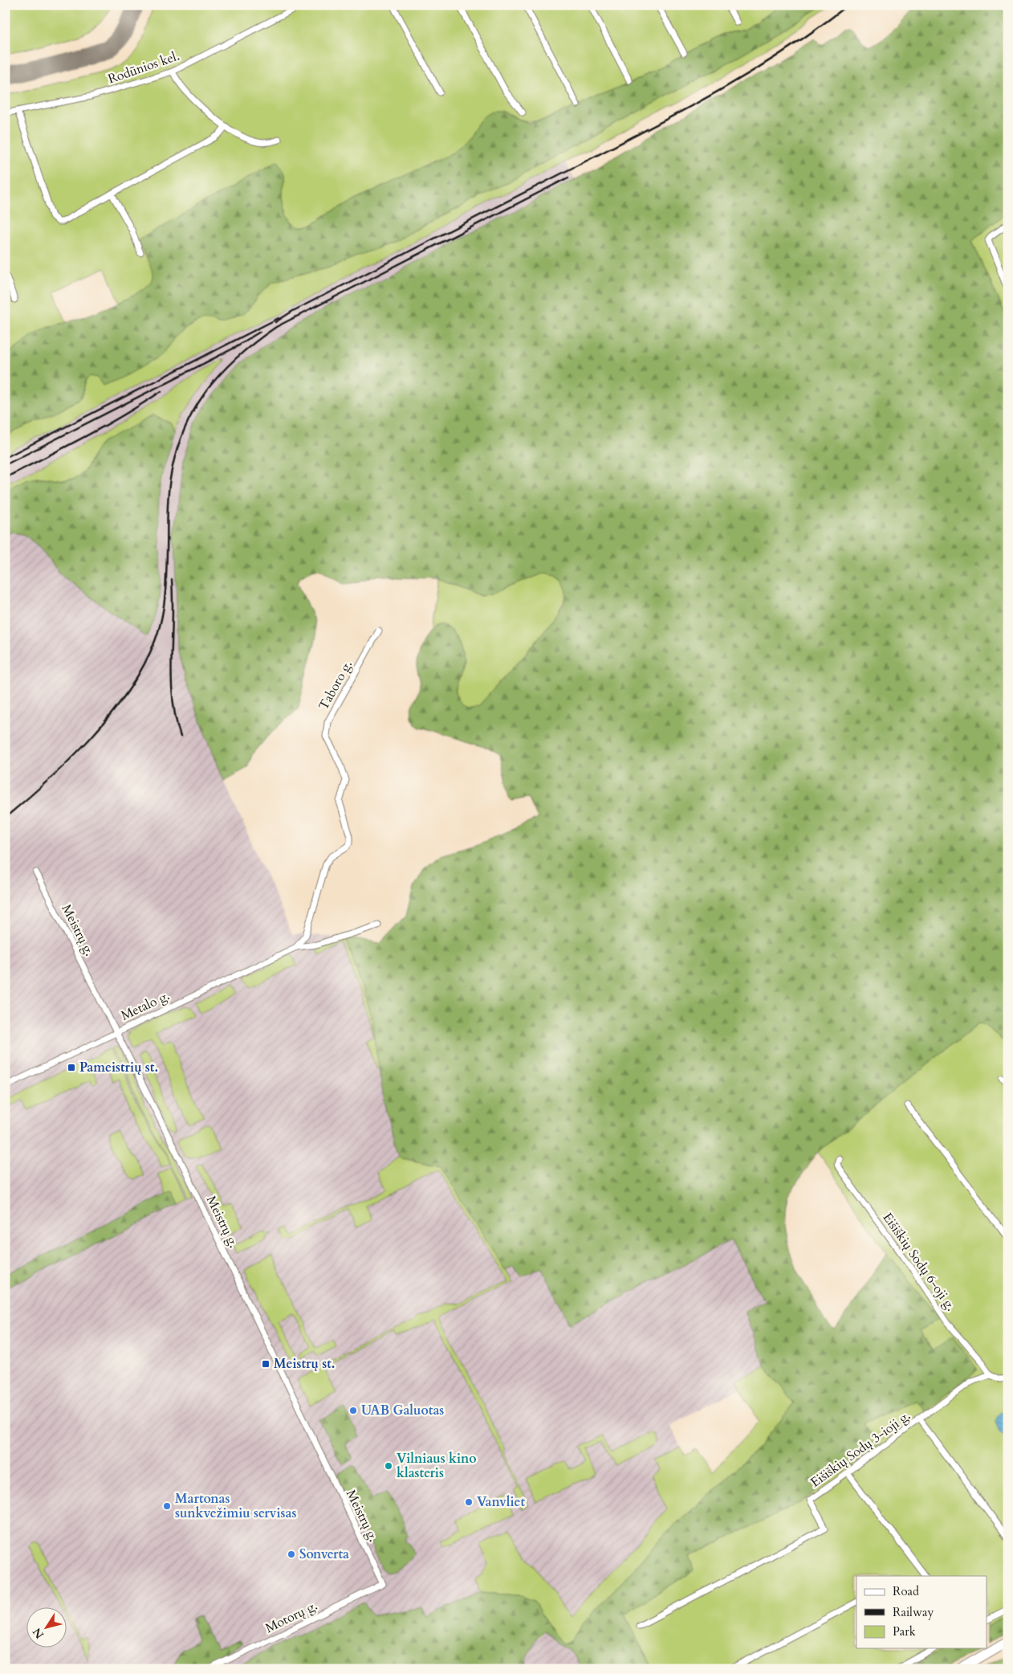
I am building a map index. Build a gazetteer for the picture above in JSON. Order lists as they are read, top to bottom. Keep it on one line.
{"streets":{"street":["Rodūnios kel.","Taboro g.","Meistrų g.","Metalo g.","Eišiškių Sodų 6-oji g.","Eišiškių Sodų 3-ioji g.","Motorų g."]},"crossings":[["Taboro g.","Metalo g."],["Meistrų g.","Metalo g."],["Meistrų g.","Motorų g."],["Eišiškių Sodų 6-oji g.","Eišiškių Sodų 3-ioji g."]],"places":{"transit":["Pameistrių st.","Meistrų st."],"other":["UAB Galuotas","Vilniaus kino klasteris","Vanvliet","Martonas sunkvežimiu servisas","Sonverta"]},"legend":["Road","Railway","Park"],"north":"bottom left"}
